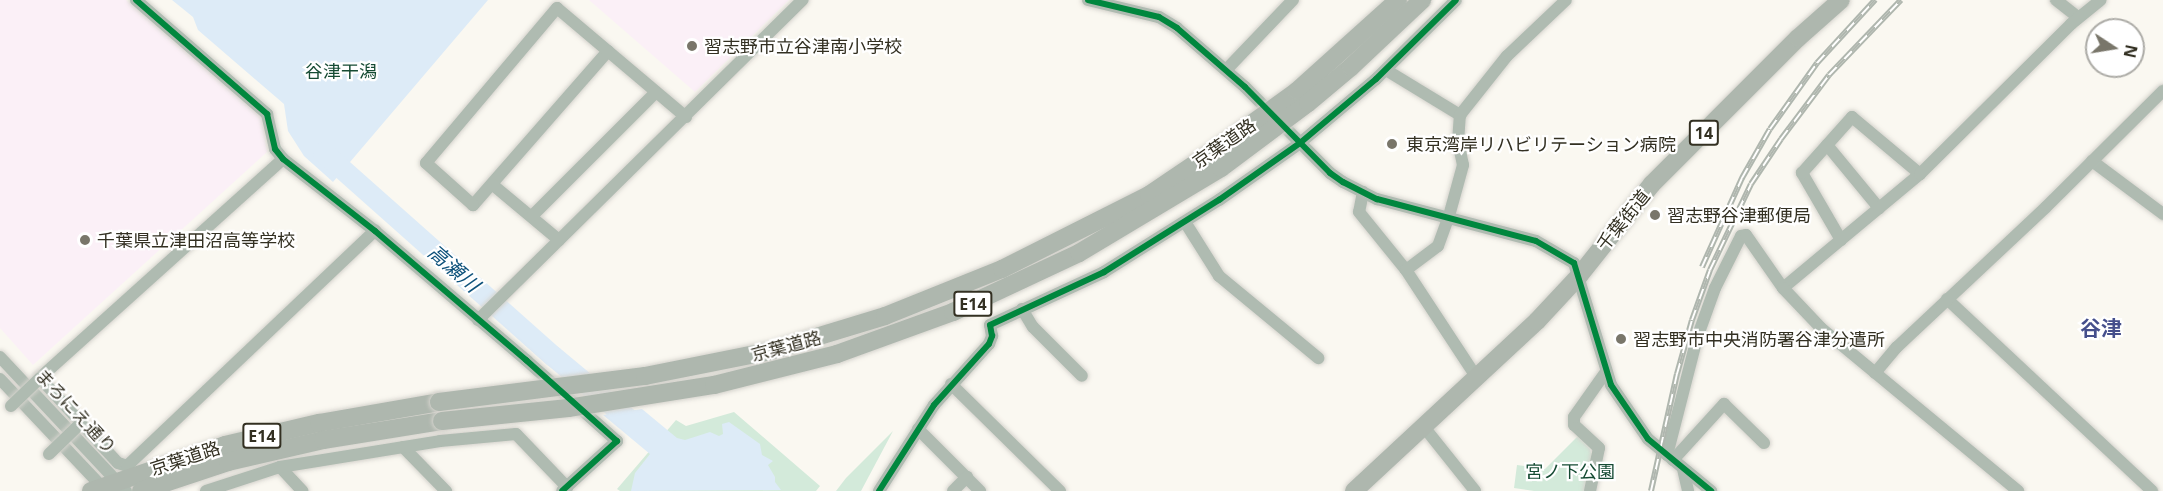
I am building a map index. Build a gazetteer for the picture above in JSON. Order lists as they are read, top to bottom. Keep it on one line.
{"streets":{"highway":["14","京葉道路","千葉街道","E14"],"street":["まろにえ通り"]},"crossings":[["京葉道路","まろにえ通り"]],"districts":["谷津"],"water":["高瀬川"],"parks":["谷津干潟","宮ノ下公園"],"places":["習志野市立谷津南小学校","東京湾岸リハビリテーション病院","習志野谷津郵便局","千葉県立津田沼高等学校","習志野市中央消防署谷津分遣所"],"north":"right"}
